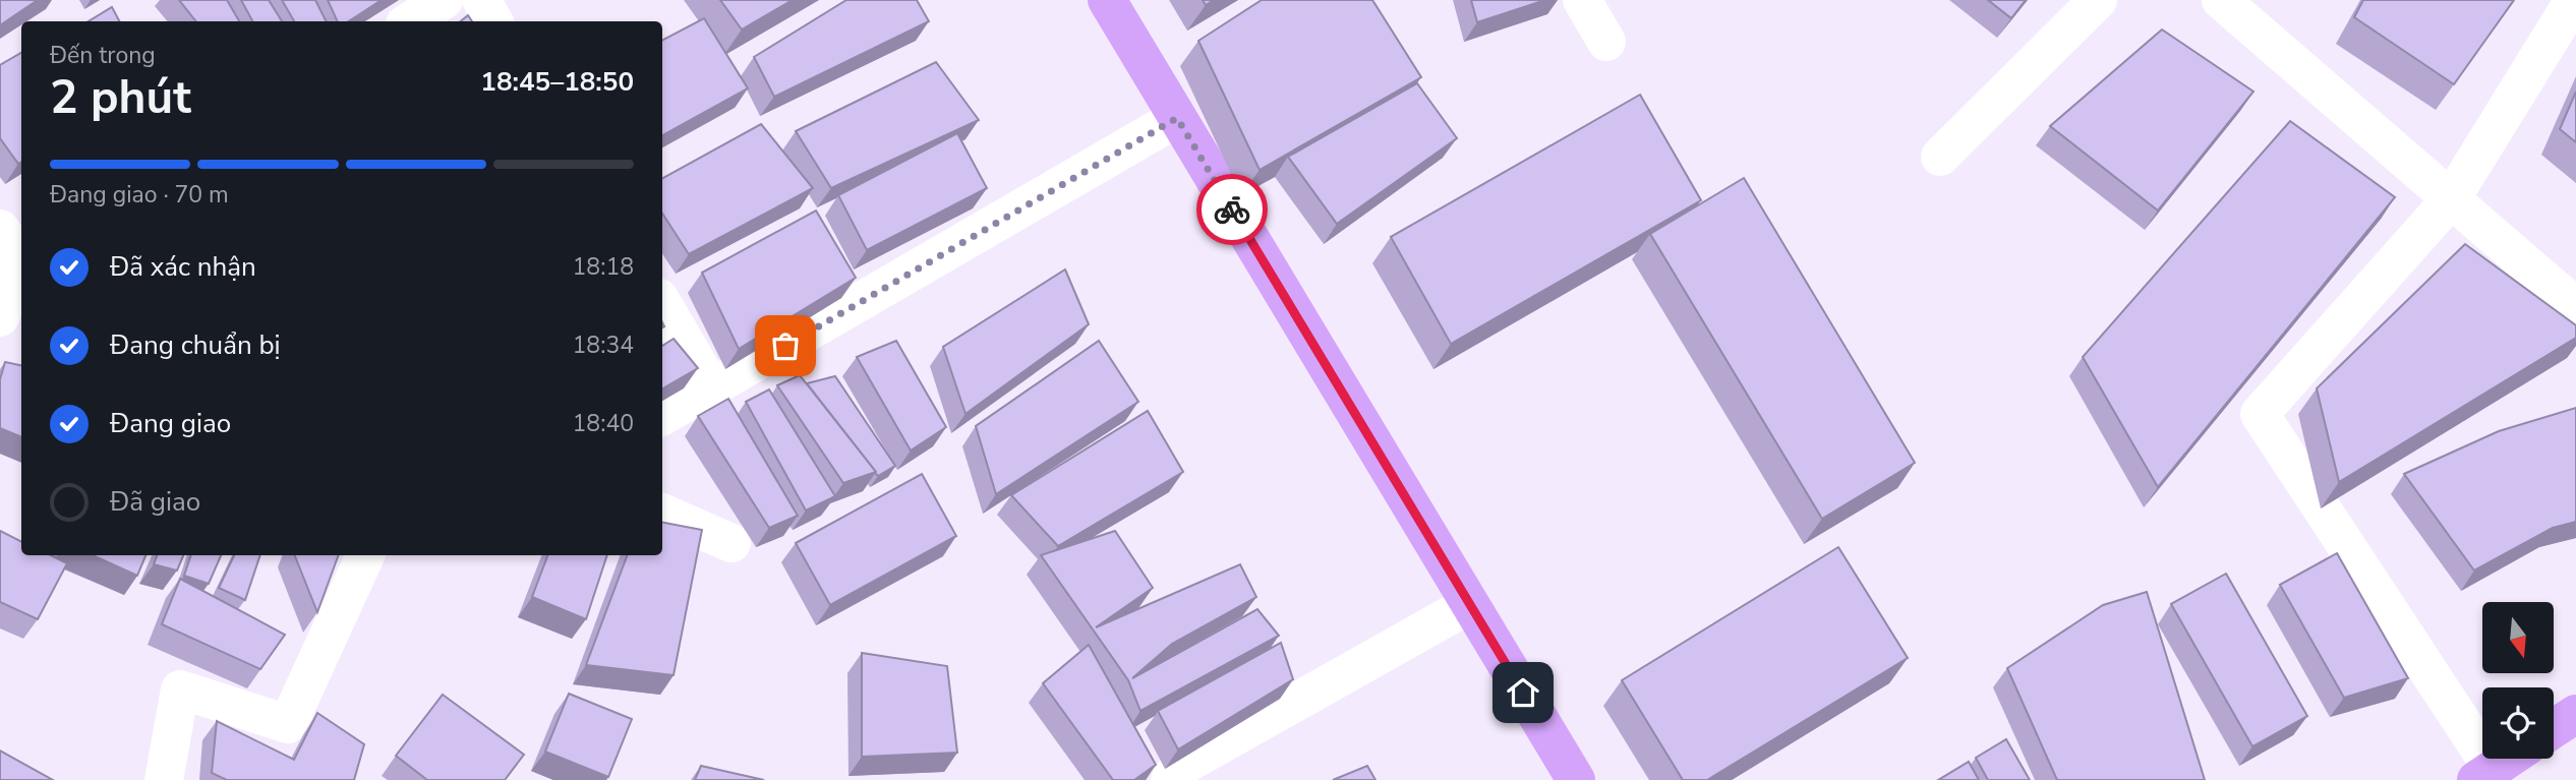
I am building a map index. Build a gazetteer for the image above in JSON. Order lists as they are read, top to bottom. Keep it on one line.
{"north":"bottom","page":{"heading":["2 phút","Đến trong","18:45–18:50"],"bar":"Đang giao · 70 m","list":[["Đã xác nhận","18:18"],["Đang chuẩn bị","18:34"],["Đang giao","18:40"],"Đã giao"]}}
